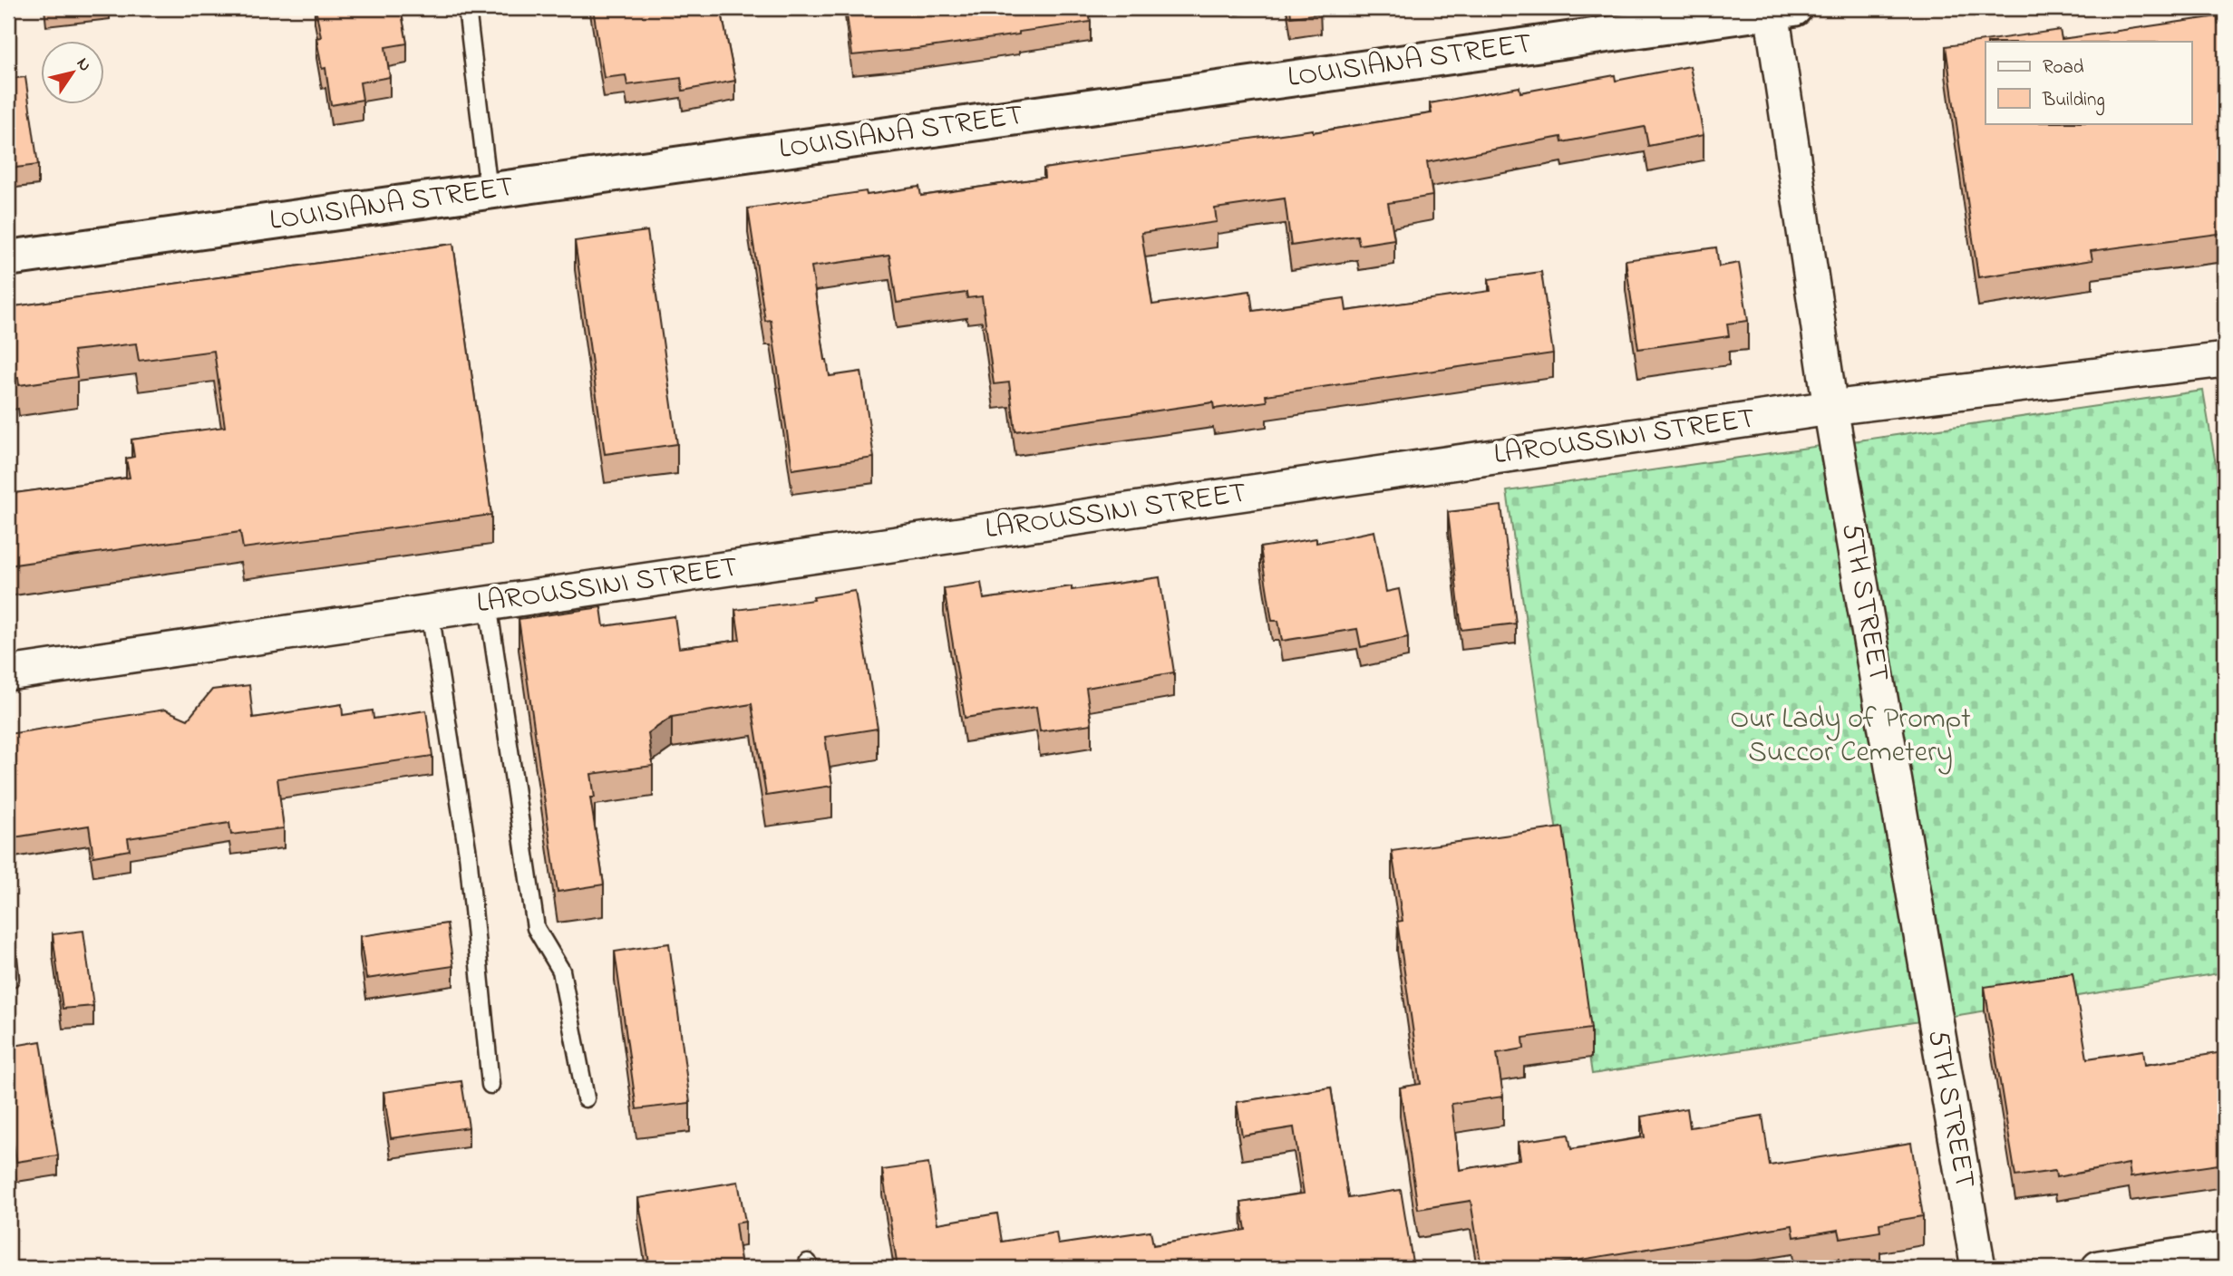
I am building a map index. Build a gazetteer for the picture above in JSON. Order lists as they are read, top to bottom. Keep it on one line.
{"streets":{"main road":["LOUISIANA STREET"],"street":["LAROUSSINI STREET","5TH STREET"]},"crossings":[["LOUISIANA STREET","5TH STREET"],["LAROUSSINI STREET","5TH STREET"]],"parks":["Our Lady of Prompt Succor Cemetery"],"legend":["Road","Building"],"north":"top right"}
